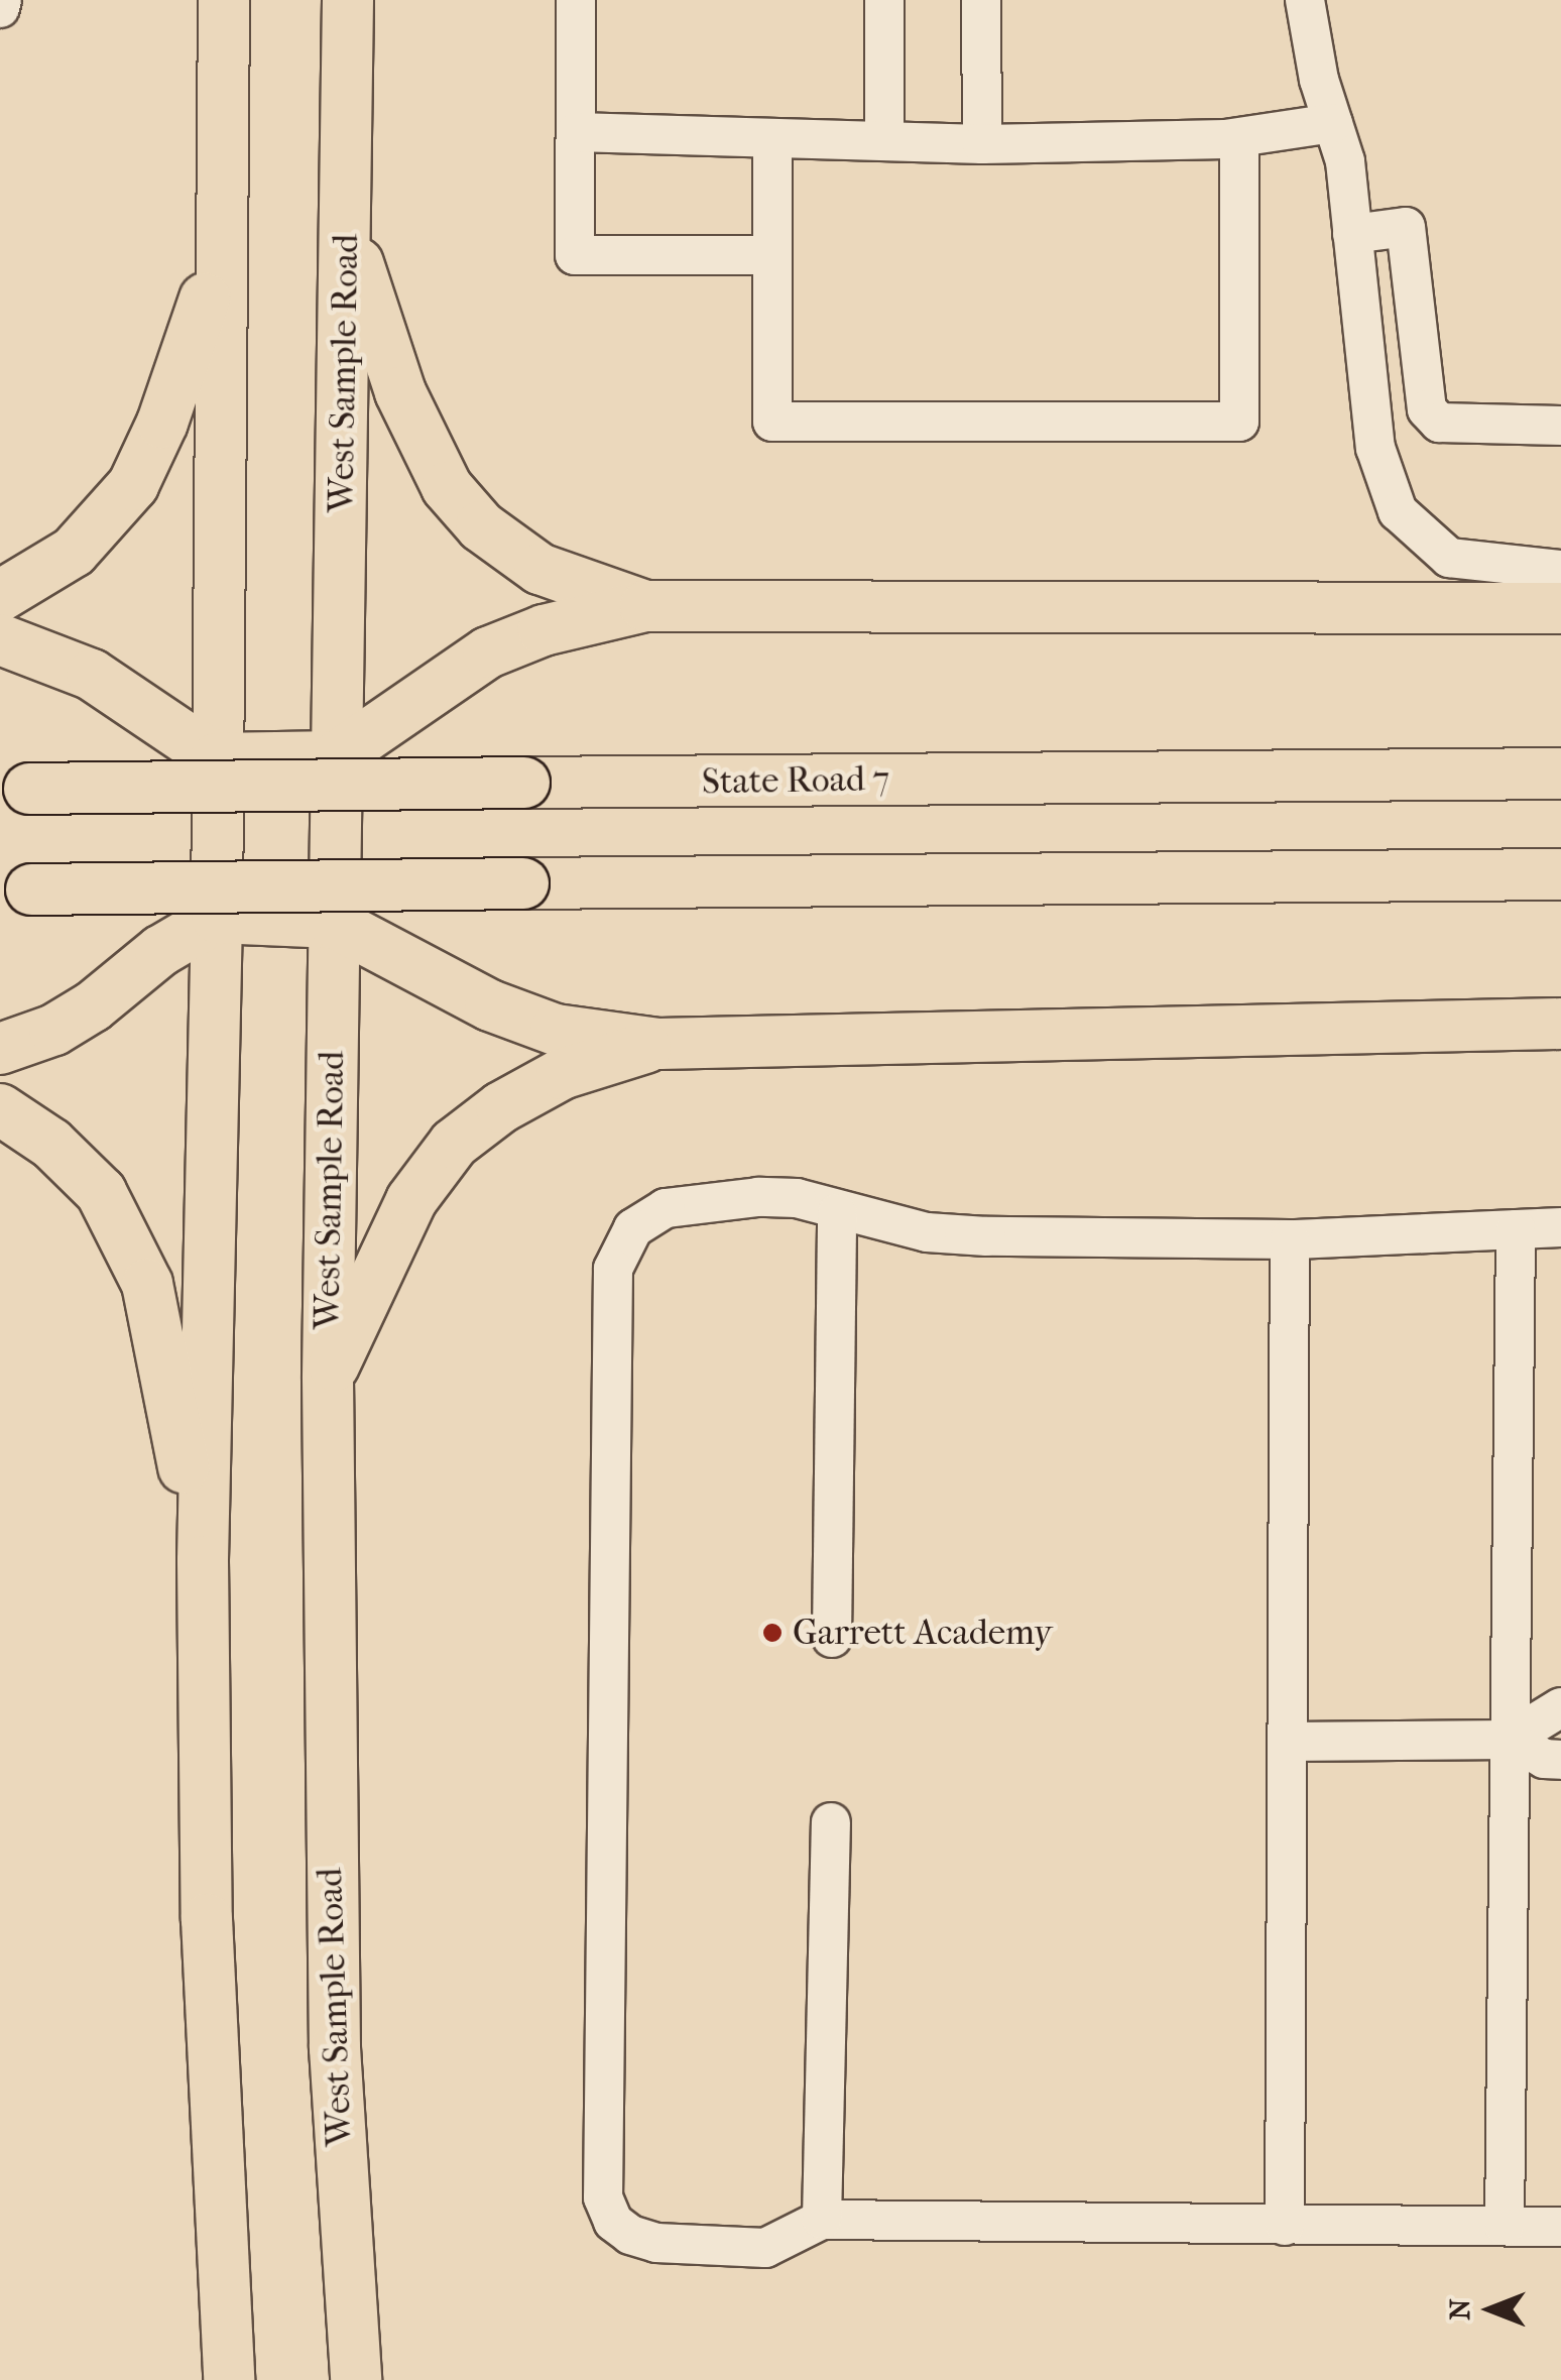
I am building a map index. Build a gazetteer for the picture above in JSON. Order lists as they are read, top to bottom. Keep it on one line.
{"streets":{"main road":["West Sample Road","State Road 7"]},"places":["Garrett Academy"],"north":"left"}
